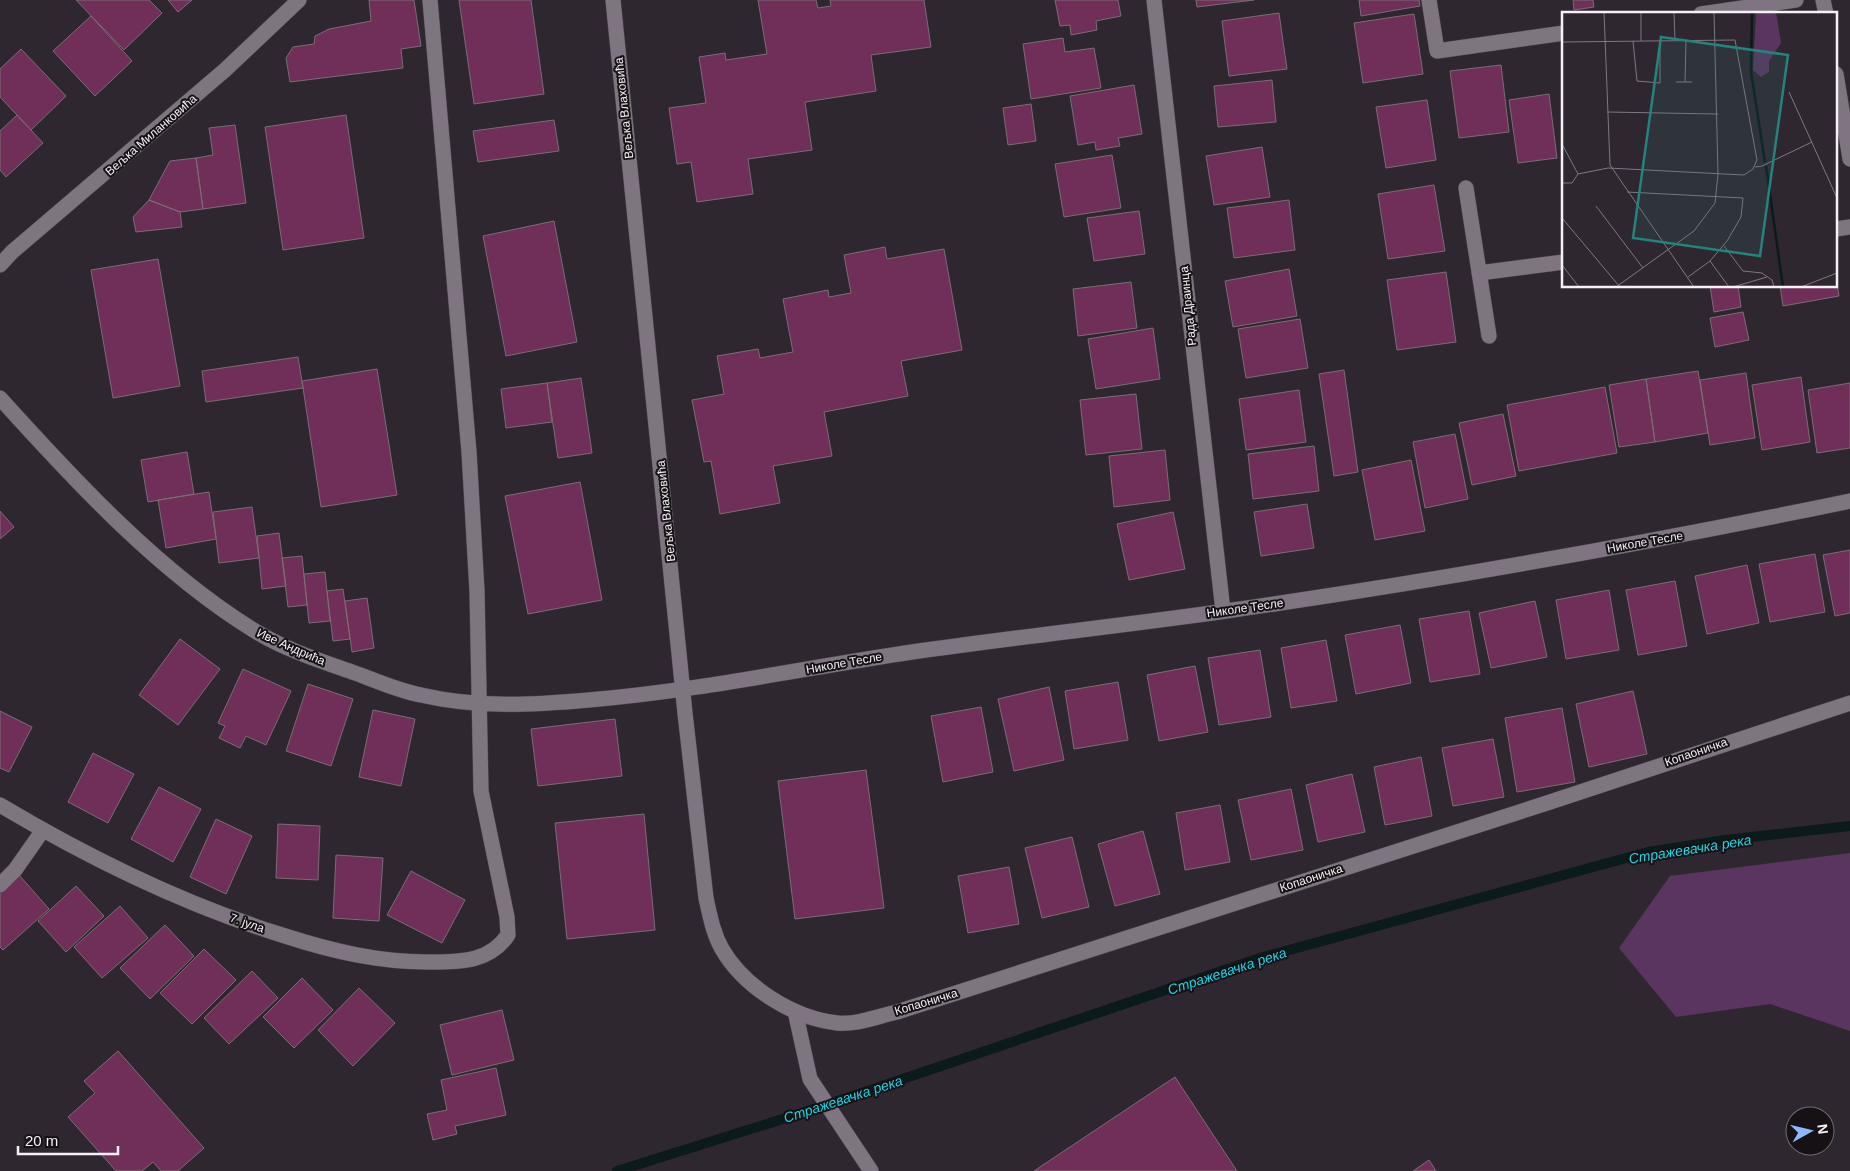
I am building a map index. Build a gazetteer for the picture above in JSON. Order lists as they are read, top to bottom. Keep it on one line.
{"streets":{"street":["Вељка Влаховића","Вељка Миланковића","Рада Драинца","Николе Тесле","Иве Андрића","Копаоничка","7. јула"]},"crossings":[["Вељка Влаховића","Николе Тесле"],["Вељка Влаховића","Копаоничка"],["Рада Драинца","Николе Тесле"],["Николе Тесле","Иве Андрића"],["Иве Андрића","7. јула"]],"water":["Стражевачка река"],"scale_bar":"20 m","north":"right"}
